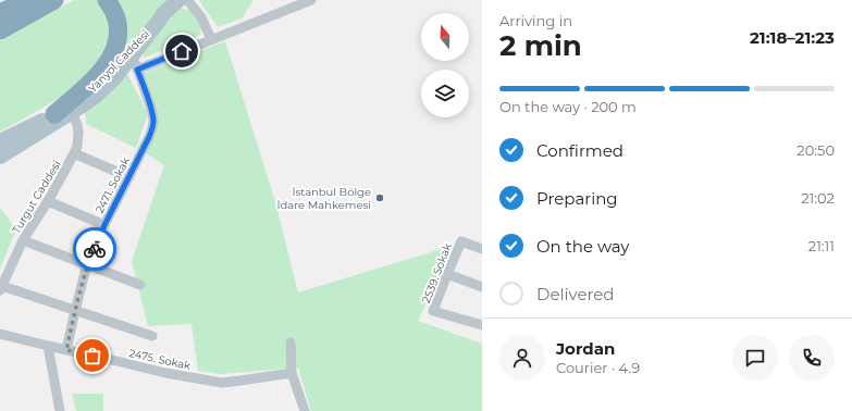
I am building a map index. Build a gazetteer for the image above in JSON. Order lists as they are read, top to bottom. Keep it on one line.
{"streets":{"main road":["Yanyol Caddesi"],"street":["2471. Sokak","Turgut Caddesi","2539. Sokak","2475. Sokak"]},"crossings":[["Yanyol Caddesi","Turgut Caddesi"],["2471. Sokak","2475. Sokak"]],"places":["İstanbul Bölge İdare Mahkemesi"],"north":"top","page":{"heading":["2 min","Arriving in","21:18–21:23"],"panel":["Jordan","Courier · 4.9"],"bar":"On the way · 200 m","list":[["Confirmed","20:50"],["Preparing","21:02"],["On the way","21:11"],"Delivered"]}}
